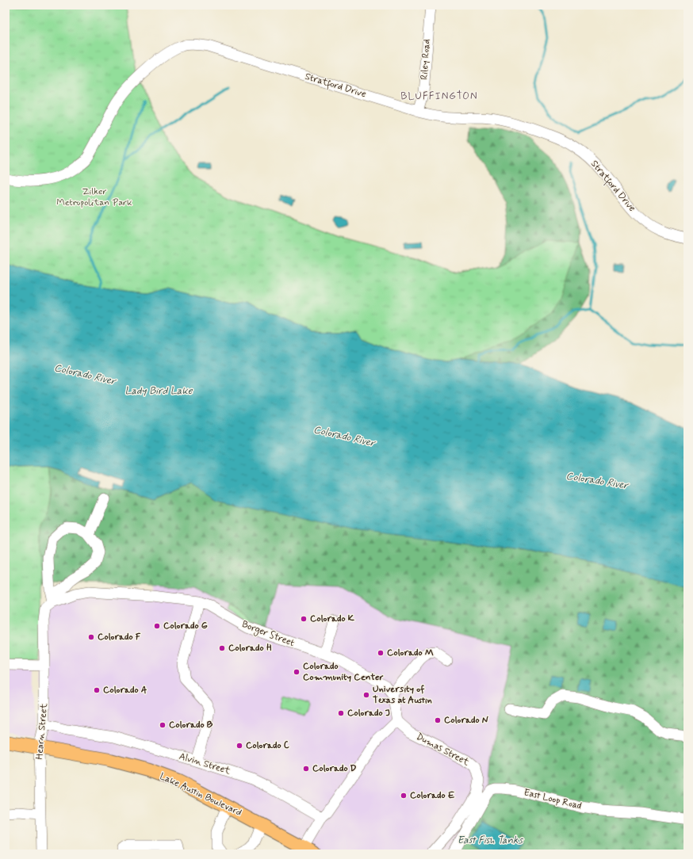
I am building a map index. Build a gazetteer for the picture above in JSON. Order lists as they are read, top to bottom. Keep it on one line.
{"streets":{"main road":["Lake Austin Boulevard"],"street":["Riley Road","Stratford Drive","Borger Street","Hearn Street","Dumas Street","Alvin Street","East Loop Road"]},"crossings":[["Riley Road","Stratford Drive"],["Borger Street","Hearn Street"],["Hearn Street","Alvin Street"],["Hearn Street","Lake Austin Boulevard"]],"districts":["BLUFFINGTON"],"water":["Colorado River","Lady Bird Lake","East Fish Tanks"],"parks":["Zilker Metropolitan Park"],"places":["Colorado K","Colorado G","Colorado F","Colorado H","Colorado M","Colorado Community Center","Colorado A","University of Texas at Austin","Colorado J","Colorado N","Colorado B","Colorado C","Colorado D","Colorado E"]}
